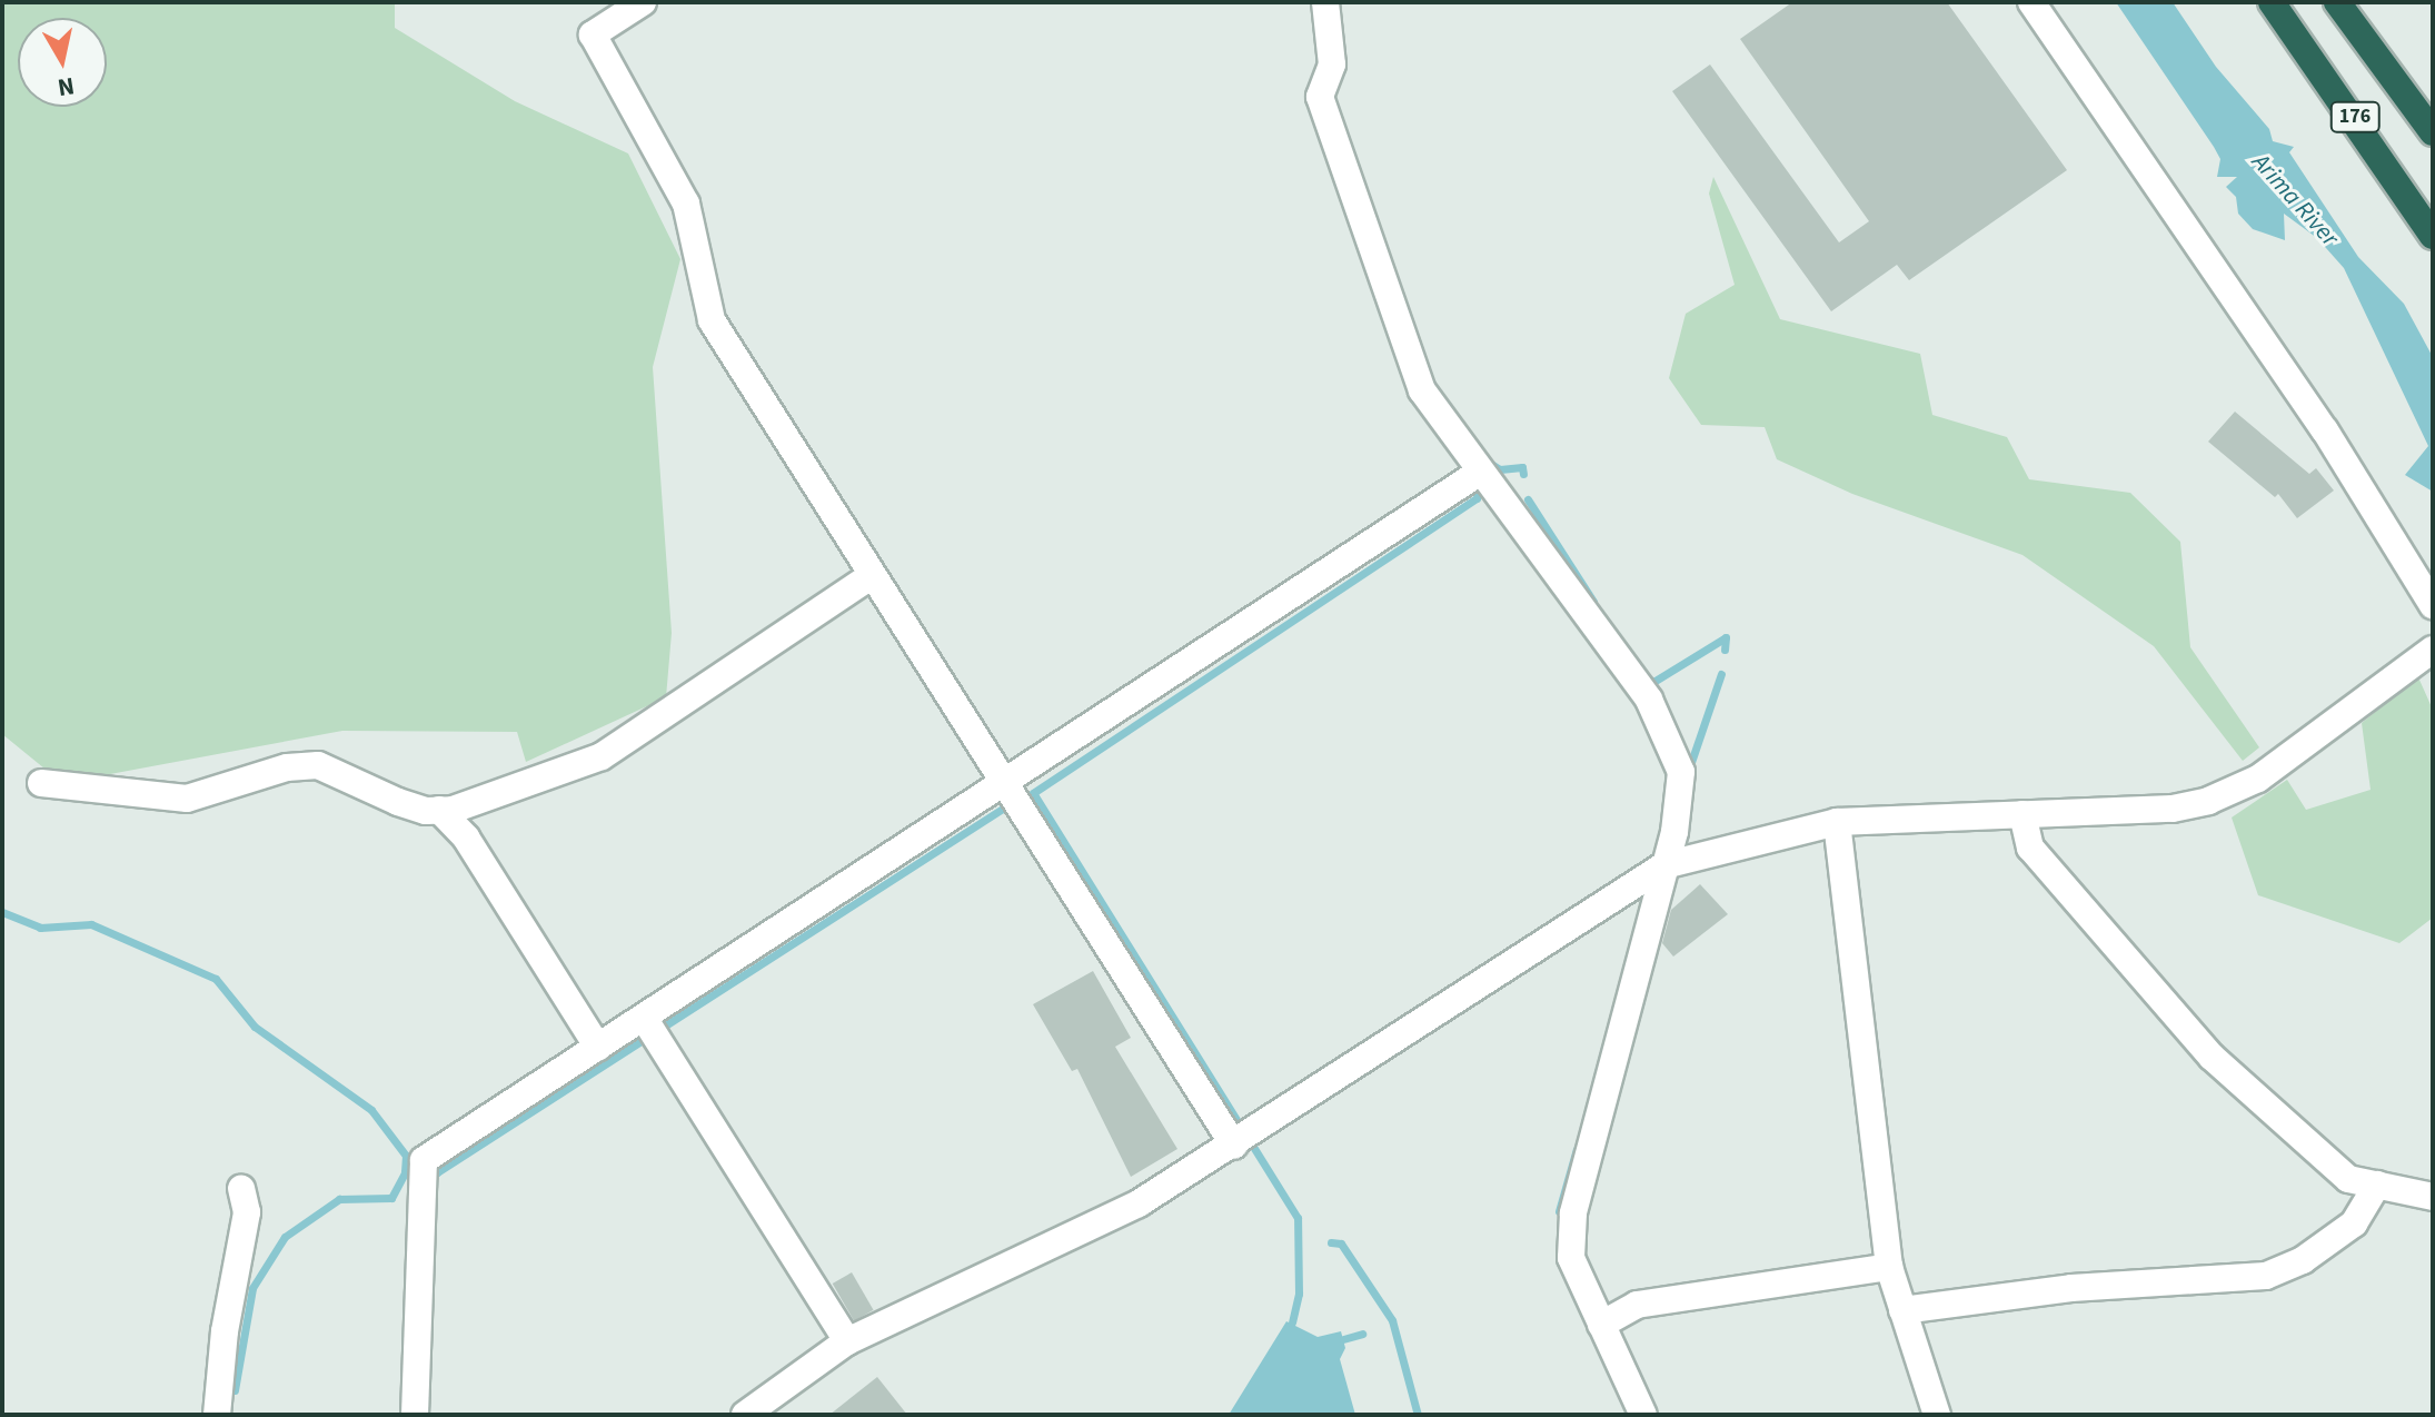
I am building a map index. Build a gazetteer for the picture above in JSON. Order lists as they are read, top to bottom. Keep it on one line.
{"streets":{"highway":["176"]},"water":["Arima River"],"north":"bottom"}
